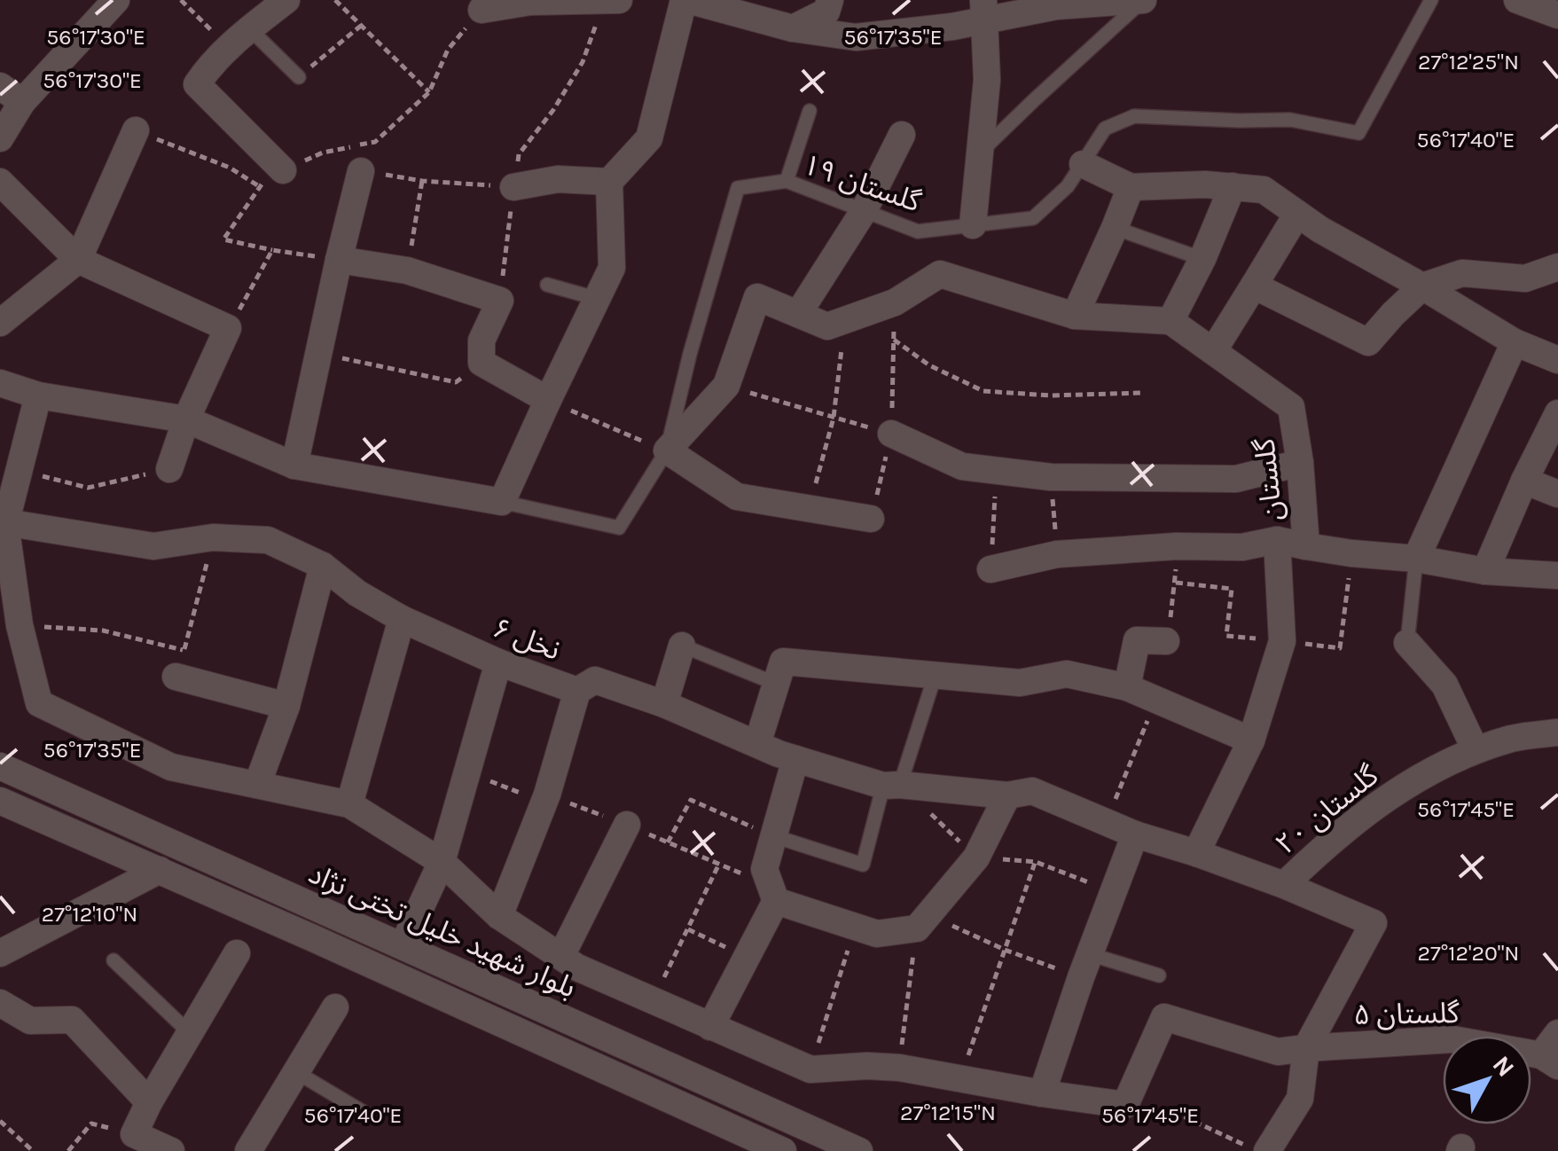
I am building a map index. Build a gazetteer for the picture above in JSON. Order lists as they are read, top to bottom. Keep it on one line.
{"streets":{"street":["گلستان","نخل ۶","گلستان ۲۰","بلوار شهید خلیل تختی نژاد","گلستان ۵"],"lane":["گلستان ۱۹"]},"crossings":[["نخل ۶","گلستان ۲۰"]],"north":"top right","coordinates":["56°17'30\"E","56°17'35\"E","27°12'25\"N","56°17'40\"E","56°17'45\"E","27°12'10\"N","27°12'20\"N","27°12'15\"N"]}
